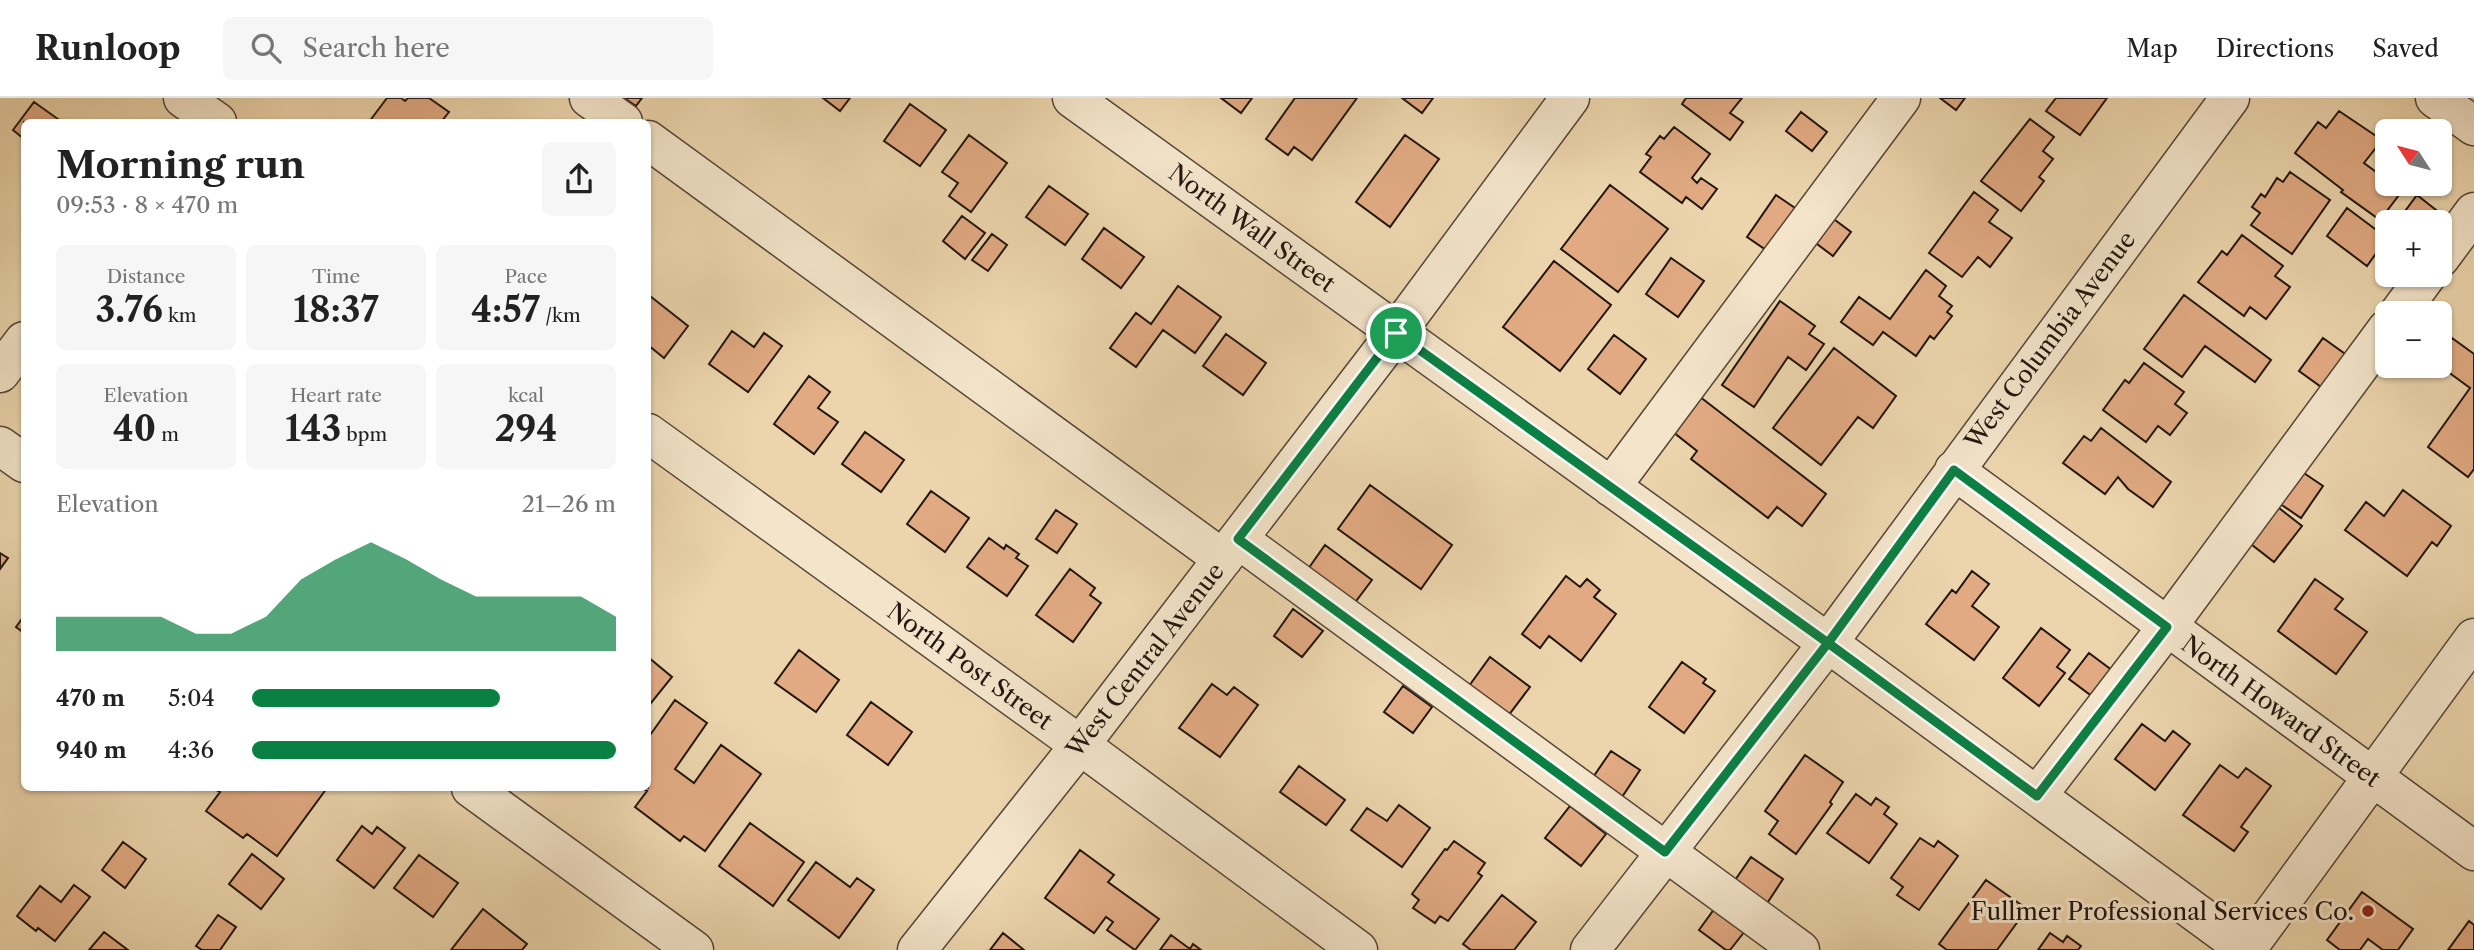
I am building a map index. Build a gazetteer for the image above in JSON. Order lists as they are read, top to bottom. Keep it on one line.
{"streets":{"street":["North Wall Street","West Columbia Avenue","West Central Avenue","North Post Street","North Howard Street"]},"crossings":[["North Wall Street","West Columbia Avenue"],["North Wall Street","West Central Avenue"],["West Columbia Avenue","North Howard Street"],["West Central Avenue","North Post Street"]],"places":["Fullmer Professional Services Co."],"north":"top left","page":{"header":"Runloop","search":"Search here","nav":["Map","Directions","Saved"],"map_buttons":["+","−"],"heading":["Morning run","09:53 · 8 × 470 m"],"stats":[["Distance","3.76 km"],["Time","18:37"],["Pace","4:57 /km"],["Elevation","40 m"],["Heart rate","143 bpm"],["kcal","294"]],"chart":["Elevation","21–26 m"],"list":[{"name":"470 m","note":"5:04"},{"name":"940 m","note":"4:36"}]}}
